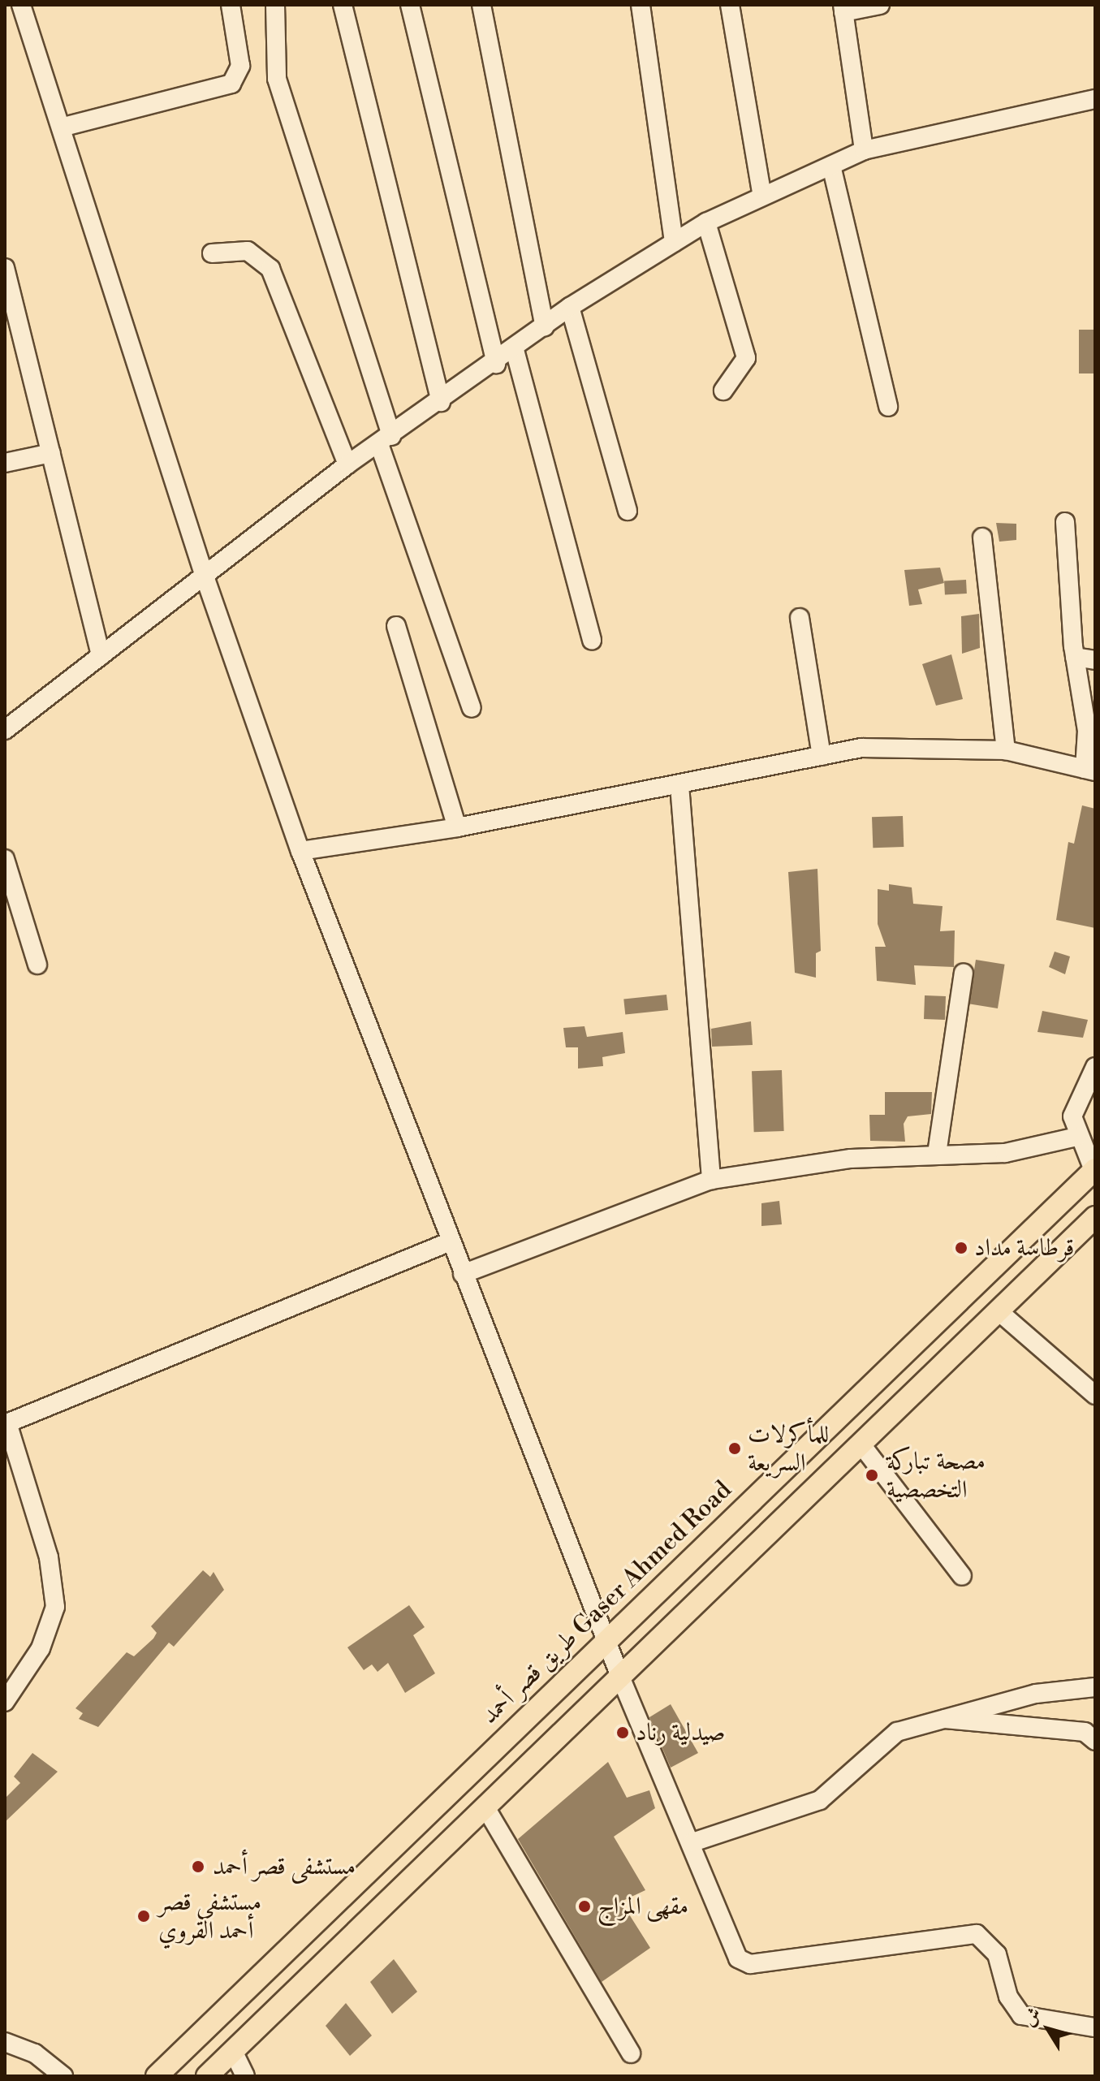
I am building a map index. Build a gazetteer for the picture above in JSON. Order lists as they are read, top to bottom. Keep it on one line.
{"streets":{"main road":["طريق قصر أحمد Gaser Ahmed Road"]},"places":["قرطاسة مداد","للمأكرلات السريعة","مصحة تباركة التخصصية","صيدلية رناد","مستشفى قصر أحمد","مقهى المزاج","مستشفى قصر أحمد القروي"],"north":"top left"}
